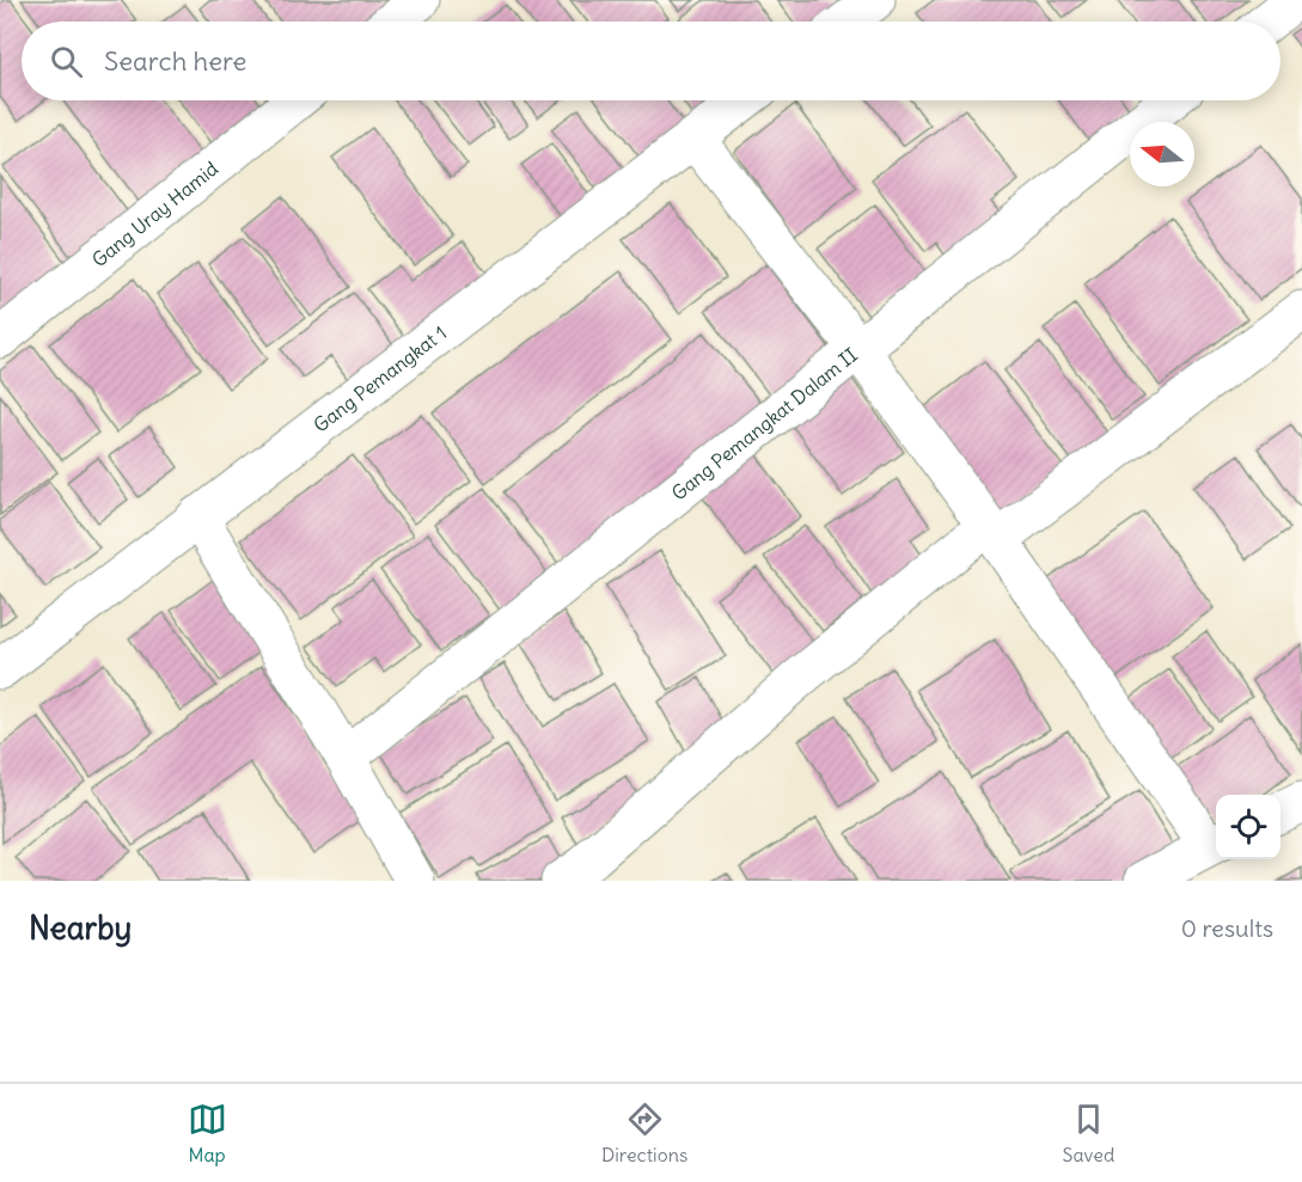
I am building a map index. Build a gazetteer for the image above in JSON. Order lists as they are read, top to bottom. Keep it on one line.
{"streets":{"street":["Gang Uray Hamid","Gang Pemangkat 1","Gang Pemangkat Dalam II"]},"north":"left","page":{"search":"Search here","heading":["Nearby","0 results"],"nav":["Map","Directions","Saved"]}}
